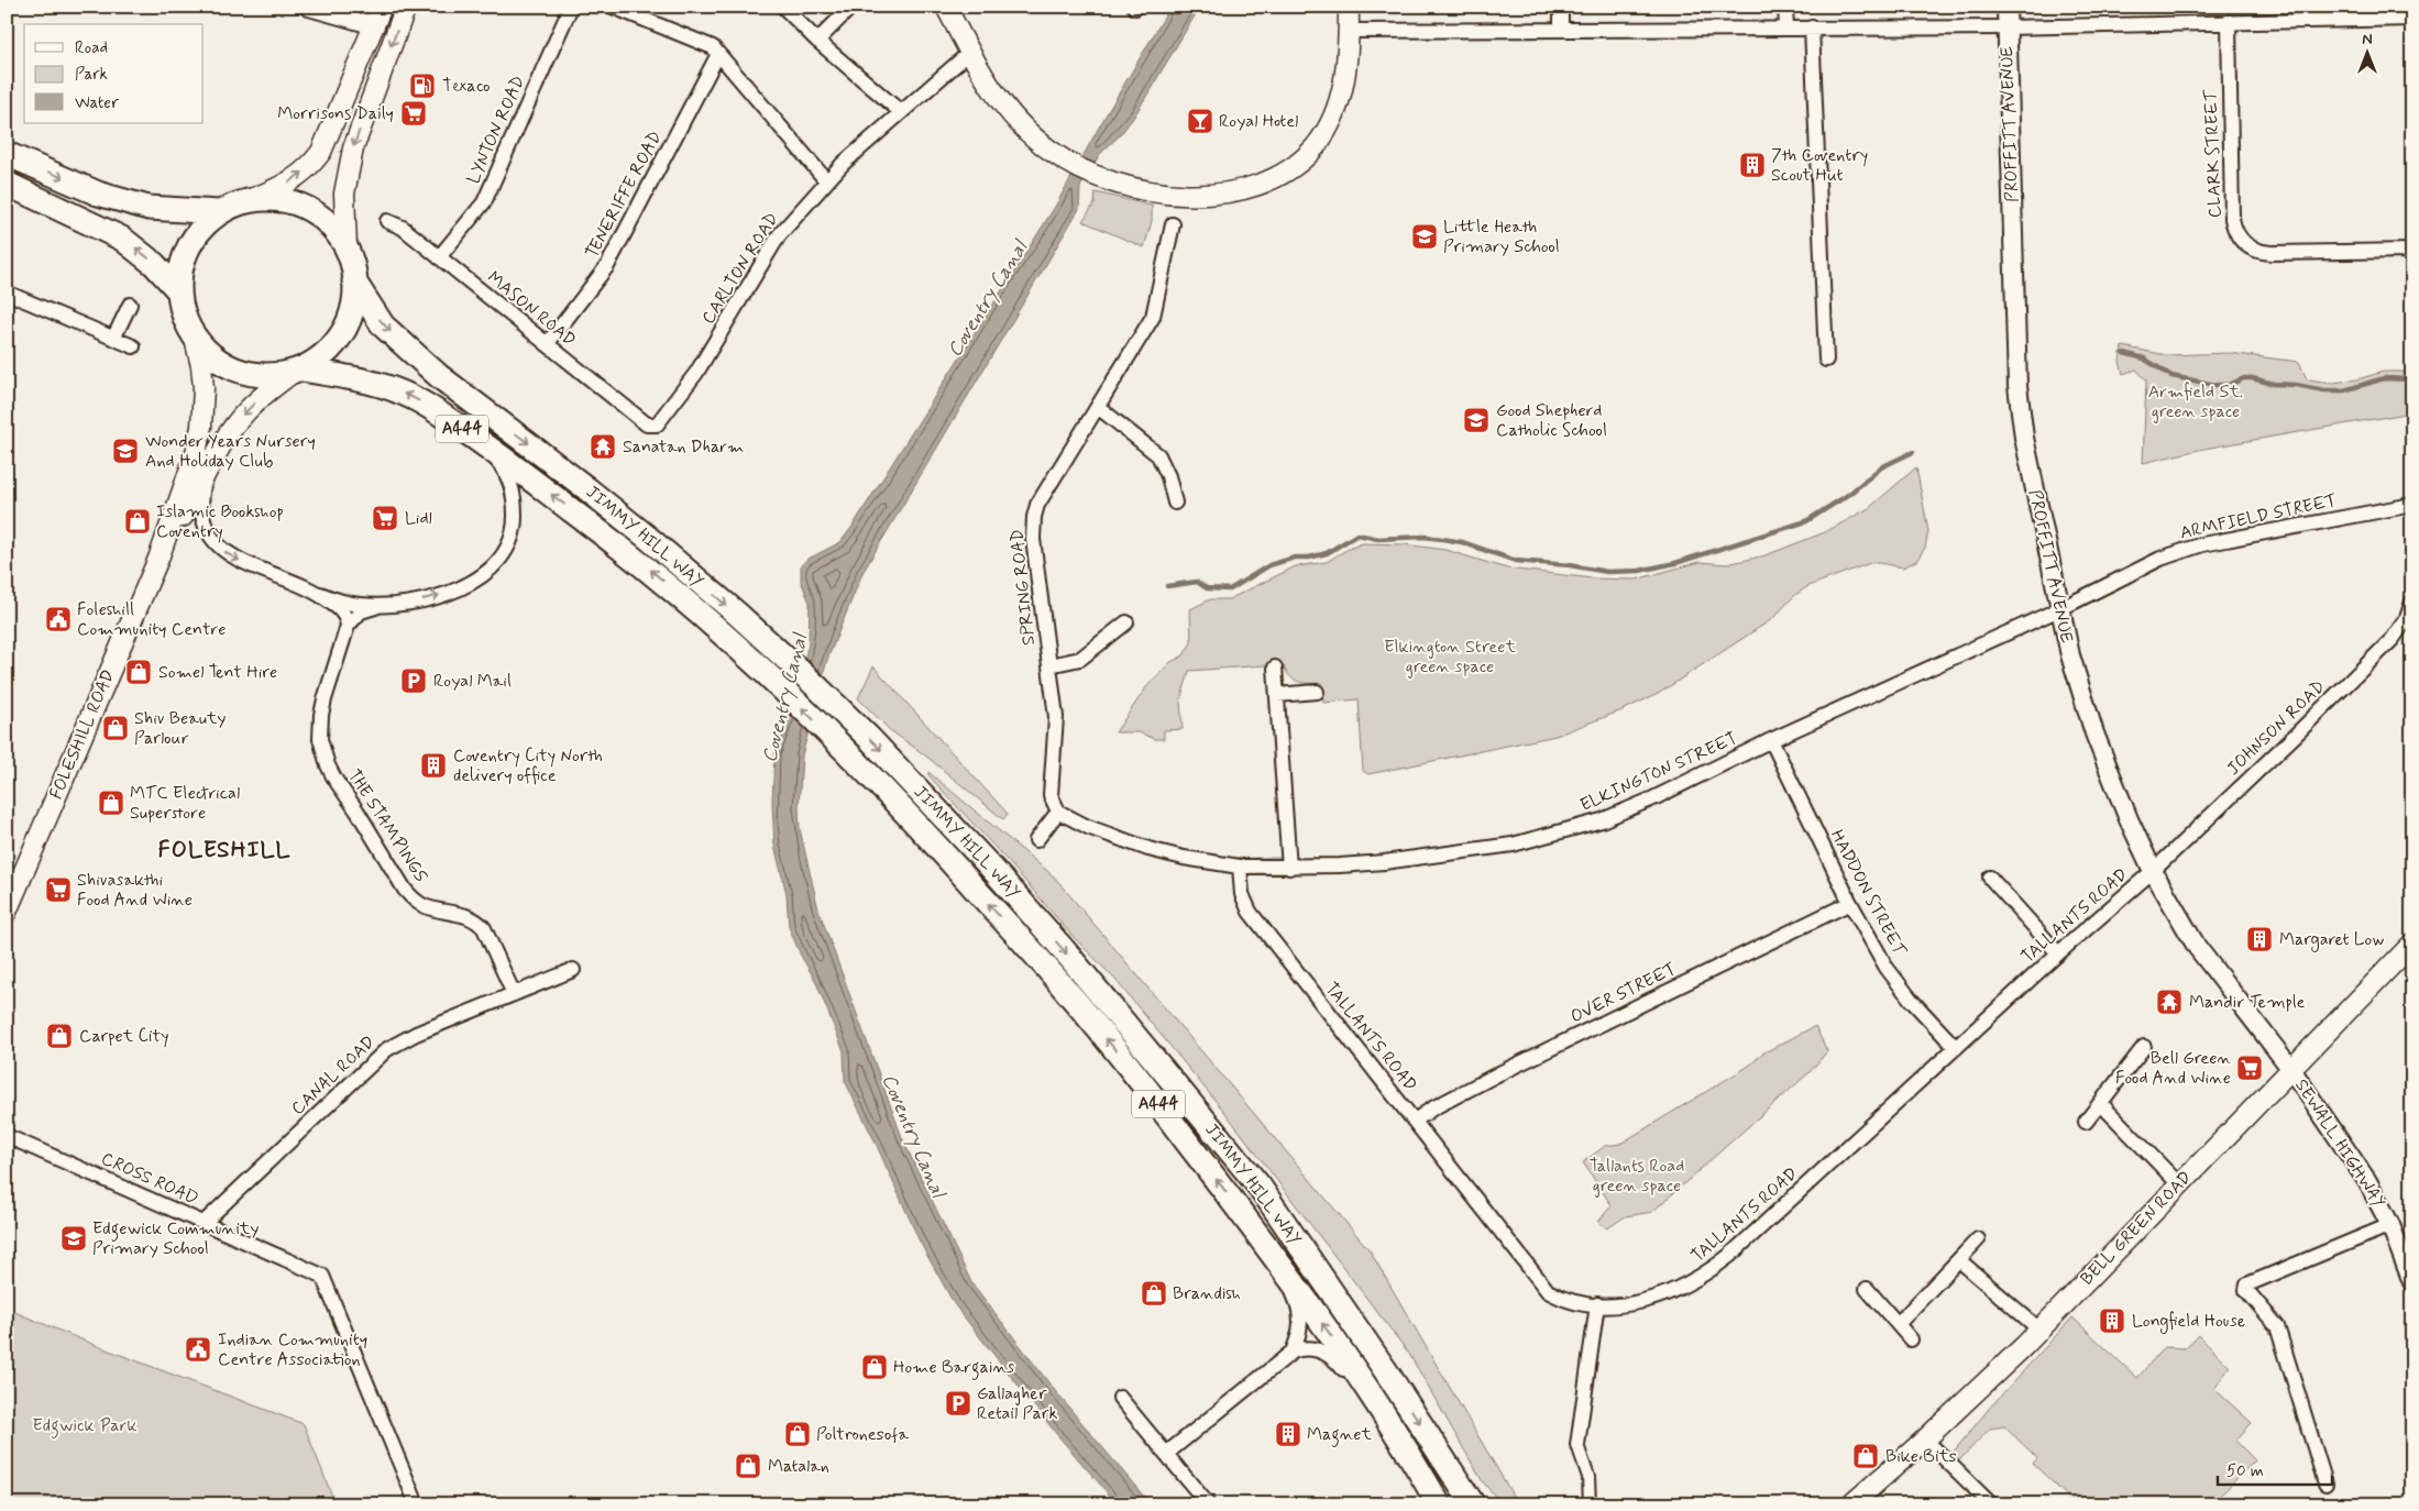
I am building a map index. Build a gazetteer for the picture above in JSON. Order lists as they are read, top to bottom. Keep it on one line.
{"streets":{"highway":["A444","JIMMY HILL WAY"],"main road":["FOLESHILL ROAD","BELL GREEN ROAD"],"street":["PROFFITT AVENUE","LYNTON ROAD","CLARK STREET","TENERIFFE ROAD","CARLTON ROAD","MASON ROAD","ARMFIELD STREET","SPRING ROAD","JOHNSON ROAD","ELKINGTON STREET","THE STAMPINGS","HADDON STREET","TALLANTS ROAD","OVER STREET","CANAL ROAD","SEWALL HIGHWAY","CROSS ROAD"]},"crossings":[["PROFFITT AVENUE","ARMFIELD STREET"],["PROFFITT AVENUE","JOHNSON ROAD"],["PROFFITT AVENUE","ELKINGTON STREET"],["PROFFITT AVENUE","TALLANTS ROAD"],["PROFFITT AVENUE","SEWALL HIGHWAY"],["PROFFITT AVENUE","BELL GREEN ROAD"],["LYNTON ROAD","MASON ROAD"],["TENERIFFE ROAD","MASON ROAD"],["CARLTON ROAD","MASON ROAD"],["ARMFIELD STREET","ELKINGTON STREET"],["JIMMY HILL WAY","FOLESHILL ROAD"],["SPRING ROAD","ELKINGTON STREET"],["JOHNSON ROAD","TALLANTS ROAD"],["ELKINGTON STREET","HADDON STREET"],["ELKINGTON STREET","TALLANTS ROAD"],["THE STAMPINGS","CANAL ROAD"],["HADDON STREET","TALLANTS ROAD"],["HADDON STREET","OVER STREET"],["TALLANTS ROAD","OVER STREET"],["CANAL ROAD","CROSS ROAD"],["SEWALL HIGHWAY","BELL GREEN ROAD"]],"districts":["FOLESHILL"],"water":["Coventry Canal"],"parks":["Armfield St. green space","Elkington Street green space","Tallants Road green space","Edgwick Park"],"places":{"fuel station":["Texaco"],"supermarket":["Morrisons Daily","Lidl","Shivasakthi Food And Wine","Bell Green Food And Wine"],"bar":["Royal Hotel"],"building":["7th Coventry Scout Hut","Coventry City North delivery office","Margaret Low","Longfield House","Magnet"],"school or university":["Little Heath Primary School","Good Shepherd Catholic School","Wonder Years Nursery And Holiday Club","Edgewick Community Primary School"],"temple":["Sanatan Dharm","Mandir Temple"],"shop":["Islamic Bookshop Coventry","Somel Tent Hire","Shiv Beauty Parlour","MTC Electrical Superstore","Carpet City","Brandish","Home Bargains","Poltronesofa","Bike Bits","Matalan"],"public building":["Foleshill Community Centre","Indian Community Centre Association"],"parking":["Royal Mail","Gallagher Retail Park"]},"legend":["Road","Park","Water"],"scale_bar":"50 m","north":"top"}
